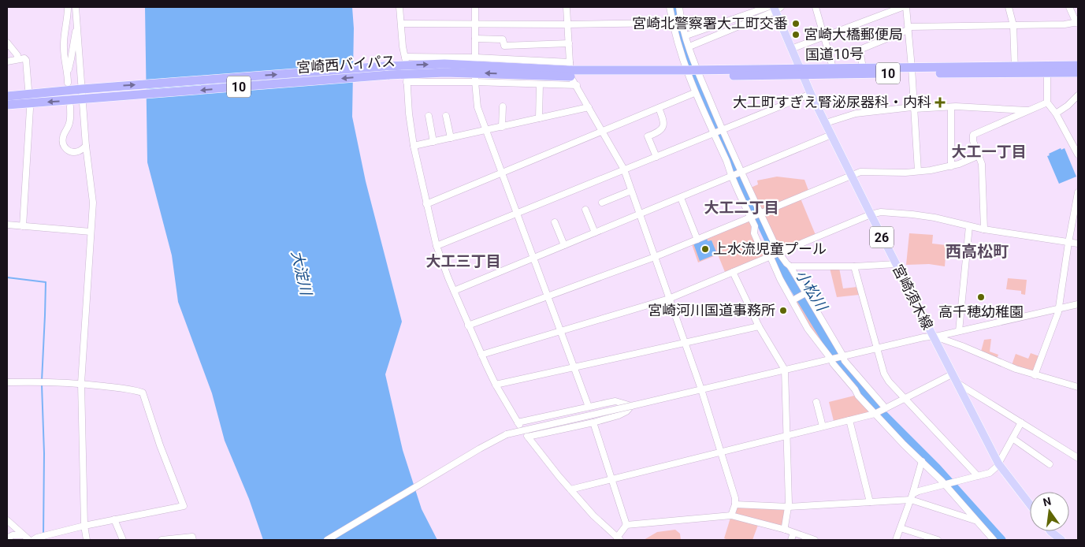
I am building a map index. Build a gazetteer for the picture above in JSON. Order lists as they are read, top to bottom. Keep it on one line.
{"streets":{"highway":["国道10号","宮崎西バイパス","10"],"main road":["26","宮崎須木線"]},"crossings":[["国道10号","宮崎西バイパス"],["国道10号","宮崎須木線"]],"districts":["大工一丁目","大工二丁目","西高松町","大工三丁目"],"water":["大淀川","小松川"],"places":{"other":["宮崎北警察署大工町交番","宮崎大橋郵便局","上水流児童プール","高千穂幼稚園","宮崎河川国道事務所"],"health":["大工町すぎえ腎泌尿器科・内科"]},"north":"top"}
